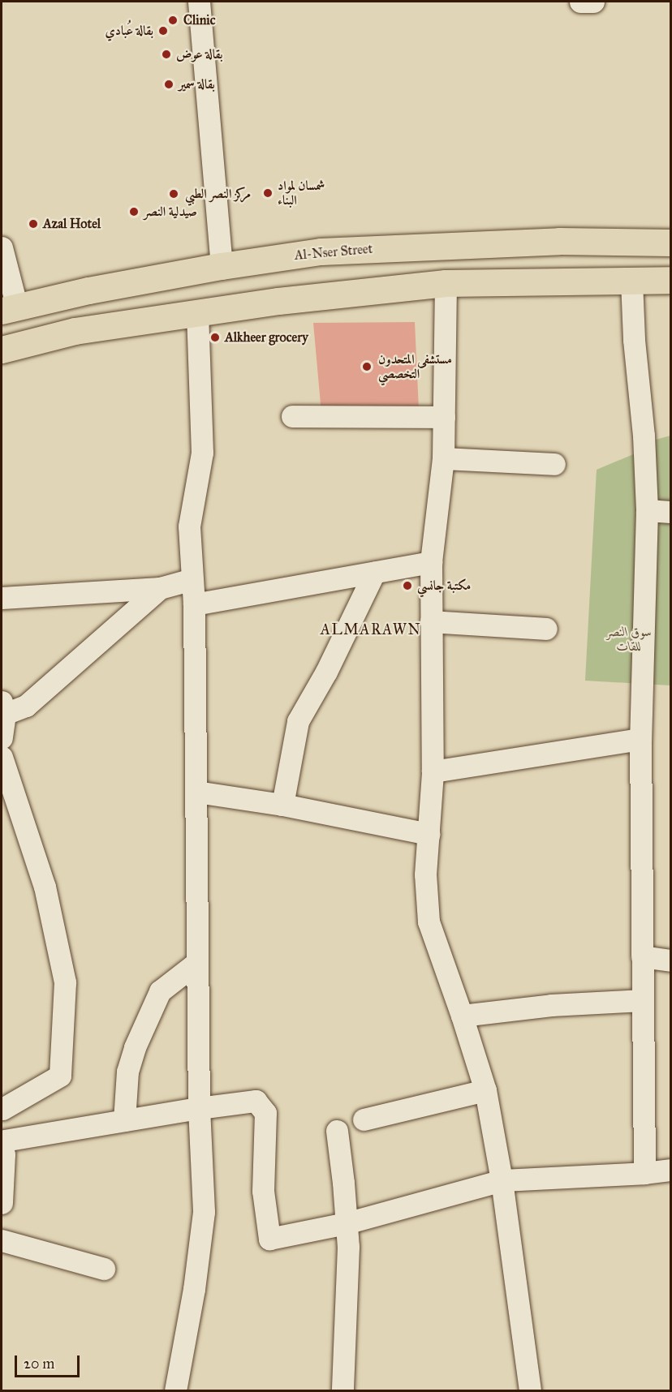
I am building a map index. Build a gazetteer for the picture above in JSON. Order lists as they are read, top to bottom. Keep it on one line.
{"streets":{"main road":["Al-Nser Street"]},"districts":["ALMARAWN"],"parks":["سوق النصر للقات"],"places":["Clinic","بقالة عُبادي","بقالة عوض","بقالة سمير","شمسان لمواد البناء","مركز النصر الطبي","صيدلية النصر","Azal Hotel","Alkheer grocery","مستشفى المتحدون التخصصي","مكتبة جانسي"],"scale_bar":"20 m"}
